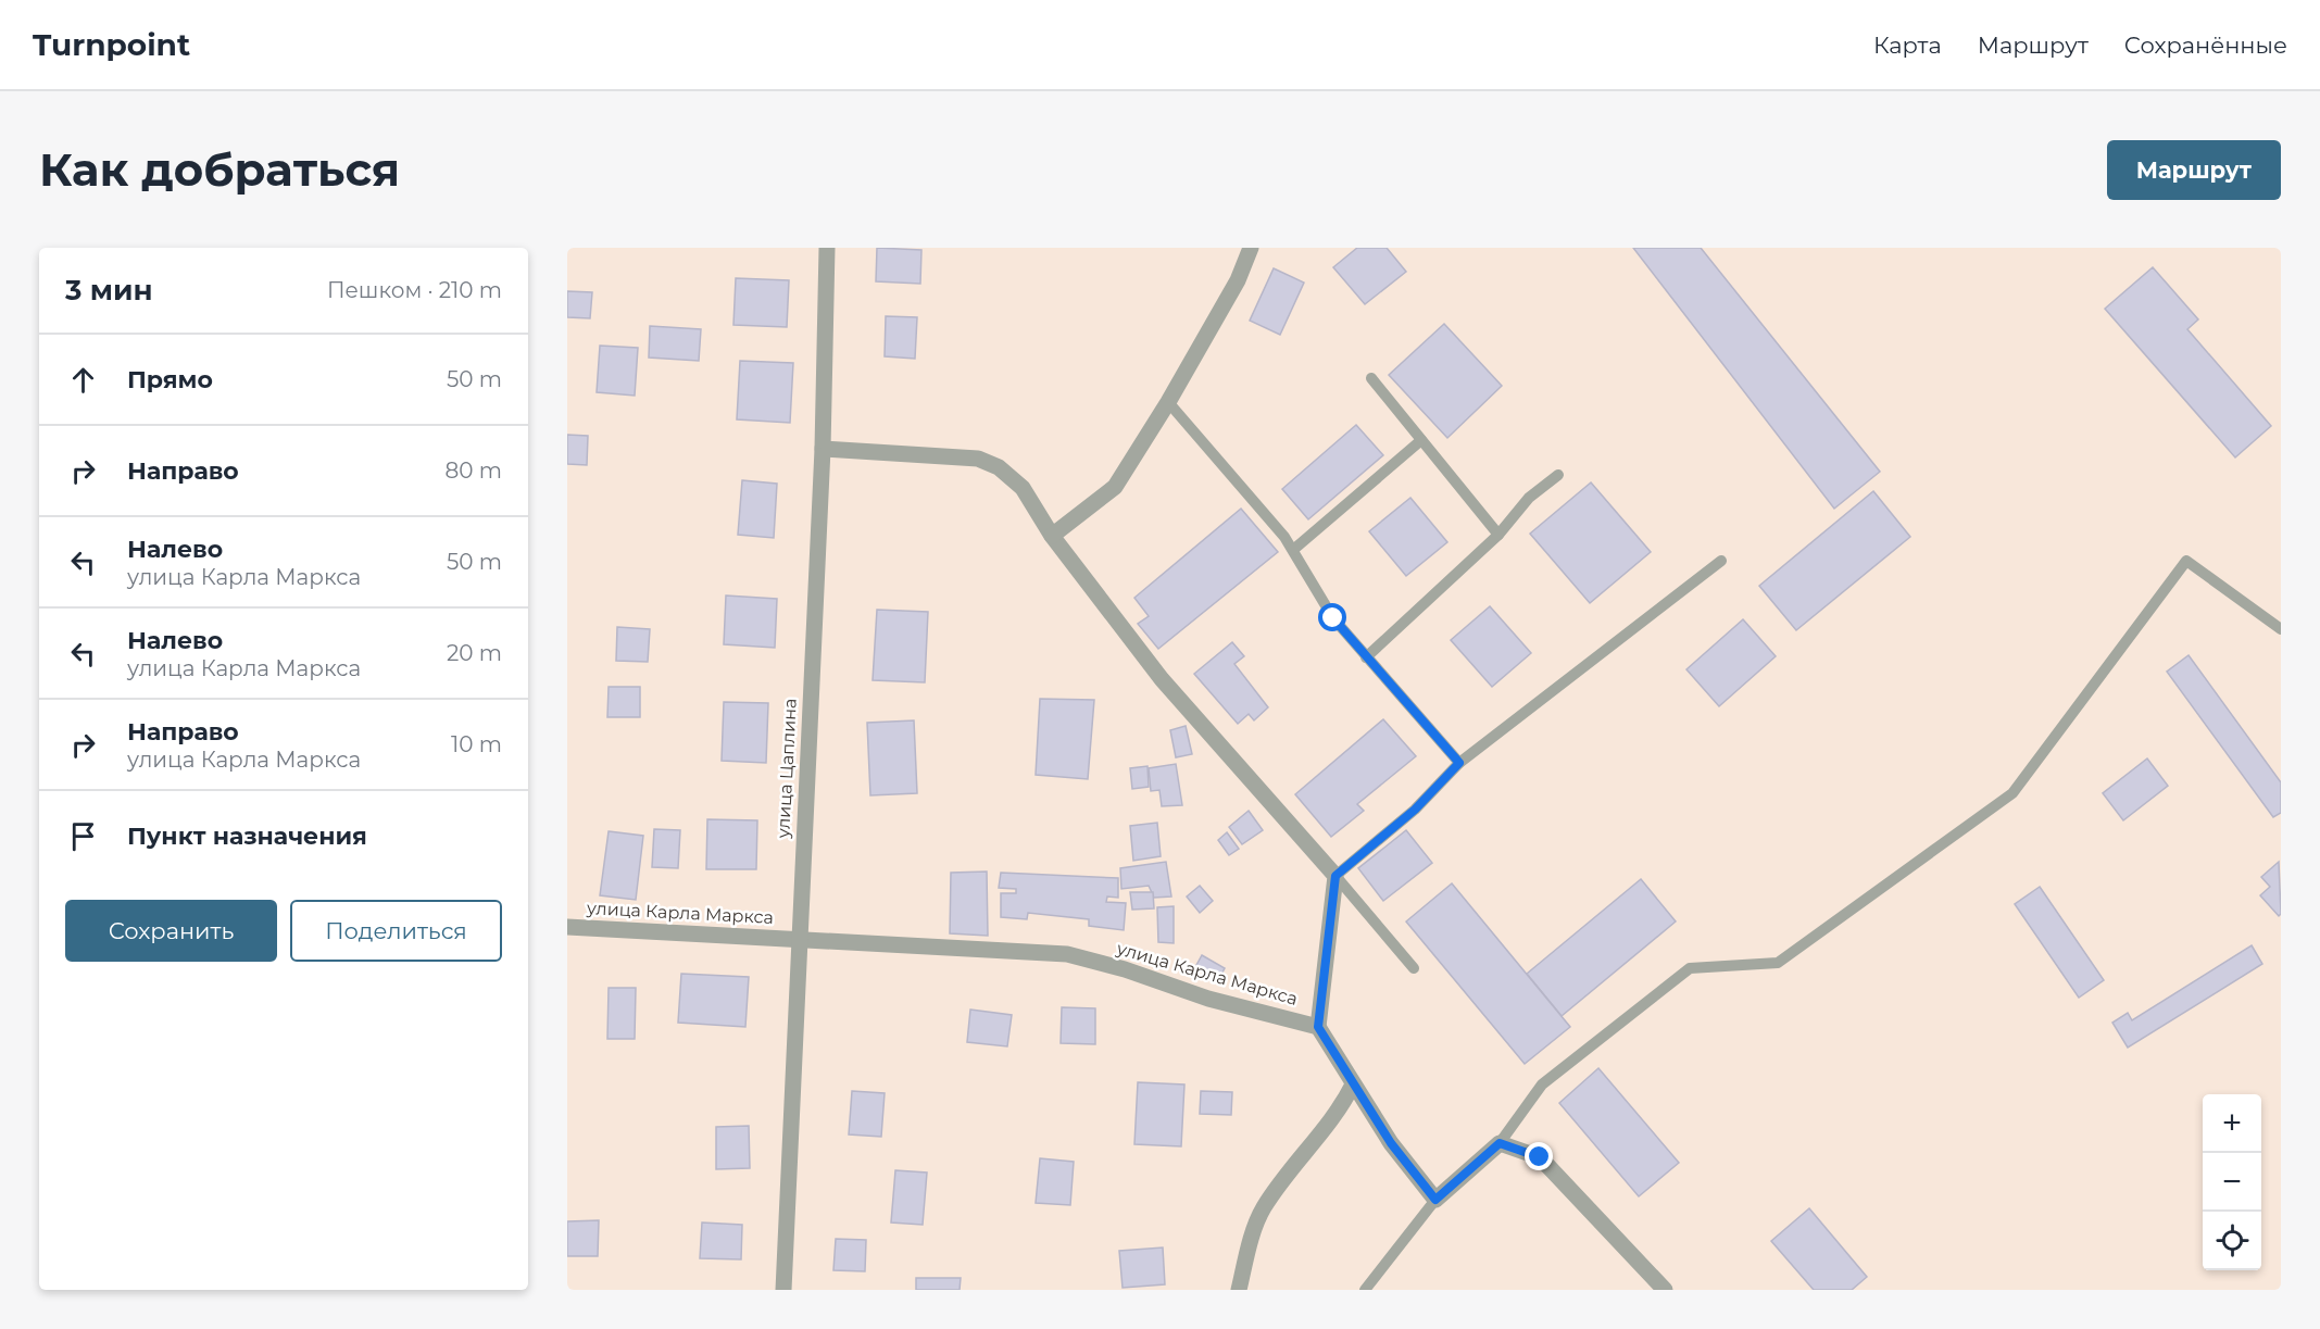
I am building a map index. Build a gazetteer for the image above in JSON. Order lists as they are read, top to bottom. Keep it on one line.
{"streets":{"street":["улица Цаплина","улица Карла Маркса"]},"crossings":[["улица Цаплина","улица Карла Маркса"]],"page":{"header":"Turnpoint","nav":["Карта","Маршрут","Сохранённые"],"buttons":["Маршрут",["Сохранить","Поделиться"]],"title":"Как добраться","heading":["3 мин","Пешком · 210 m"],"list":[["Прямо","50 m"],["Направо","80 m"],["Налево","улица Карла Маркса","50 m"],["Налево","улица Карла Маркса","20 m"],["Направо","улица Карла Маркса","10 m"],"Пункт назначения"],"map_buttons":["+","−"]}}
